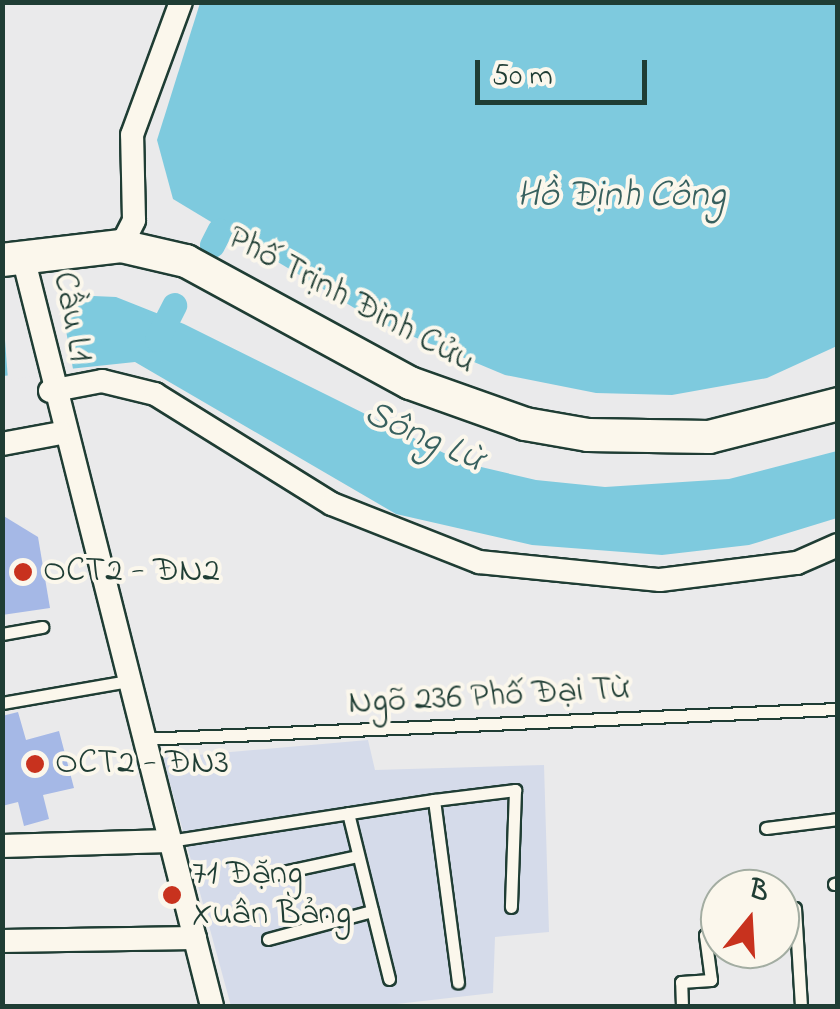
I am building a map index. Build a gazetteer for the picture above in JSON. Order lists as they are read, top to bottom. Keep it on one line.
{"streets":{"main road":["Phố Trịnh Đình Cửu"],"street":["Cầu L1"],"lane":["Ngõ 236 Phố Đại Từ"]},"crossings":[["Phố Trịnh Đình Cửu","Cầu L1"],["Cầu L1","Ngõ 236 Phố Đại Từ"]],"water":["Hồ Định Công","Sông Lừ"],"places":["OCT2 - ĐN2","OCT2 - ĐN3","71 Đặng Xuân Bảng"],"scale_bar":"50 m","north":"top"}
